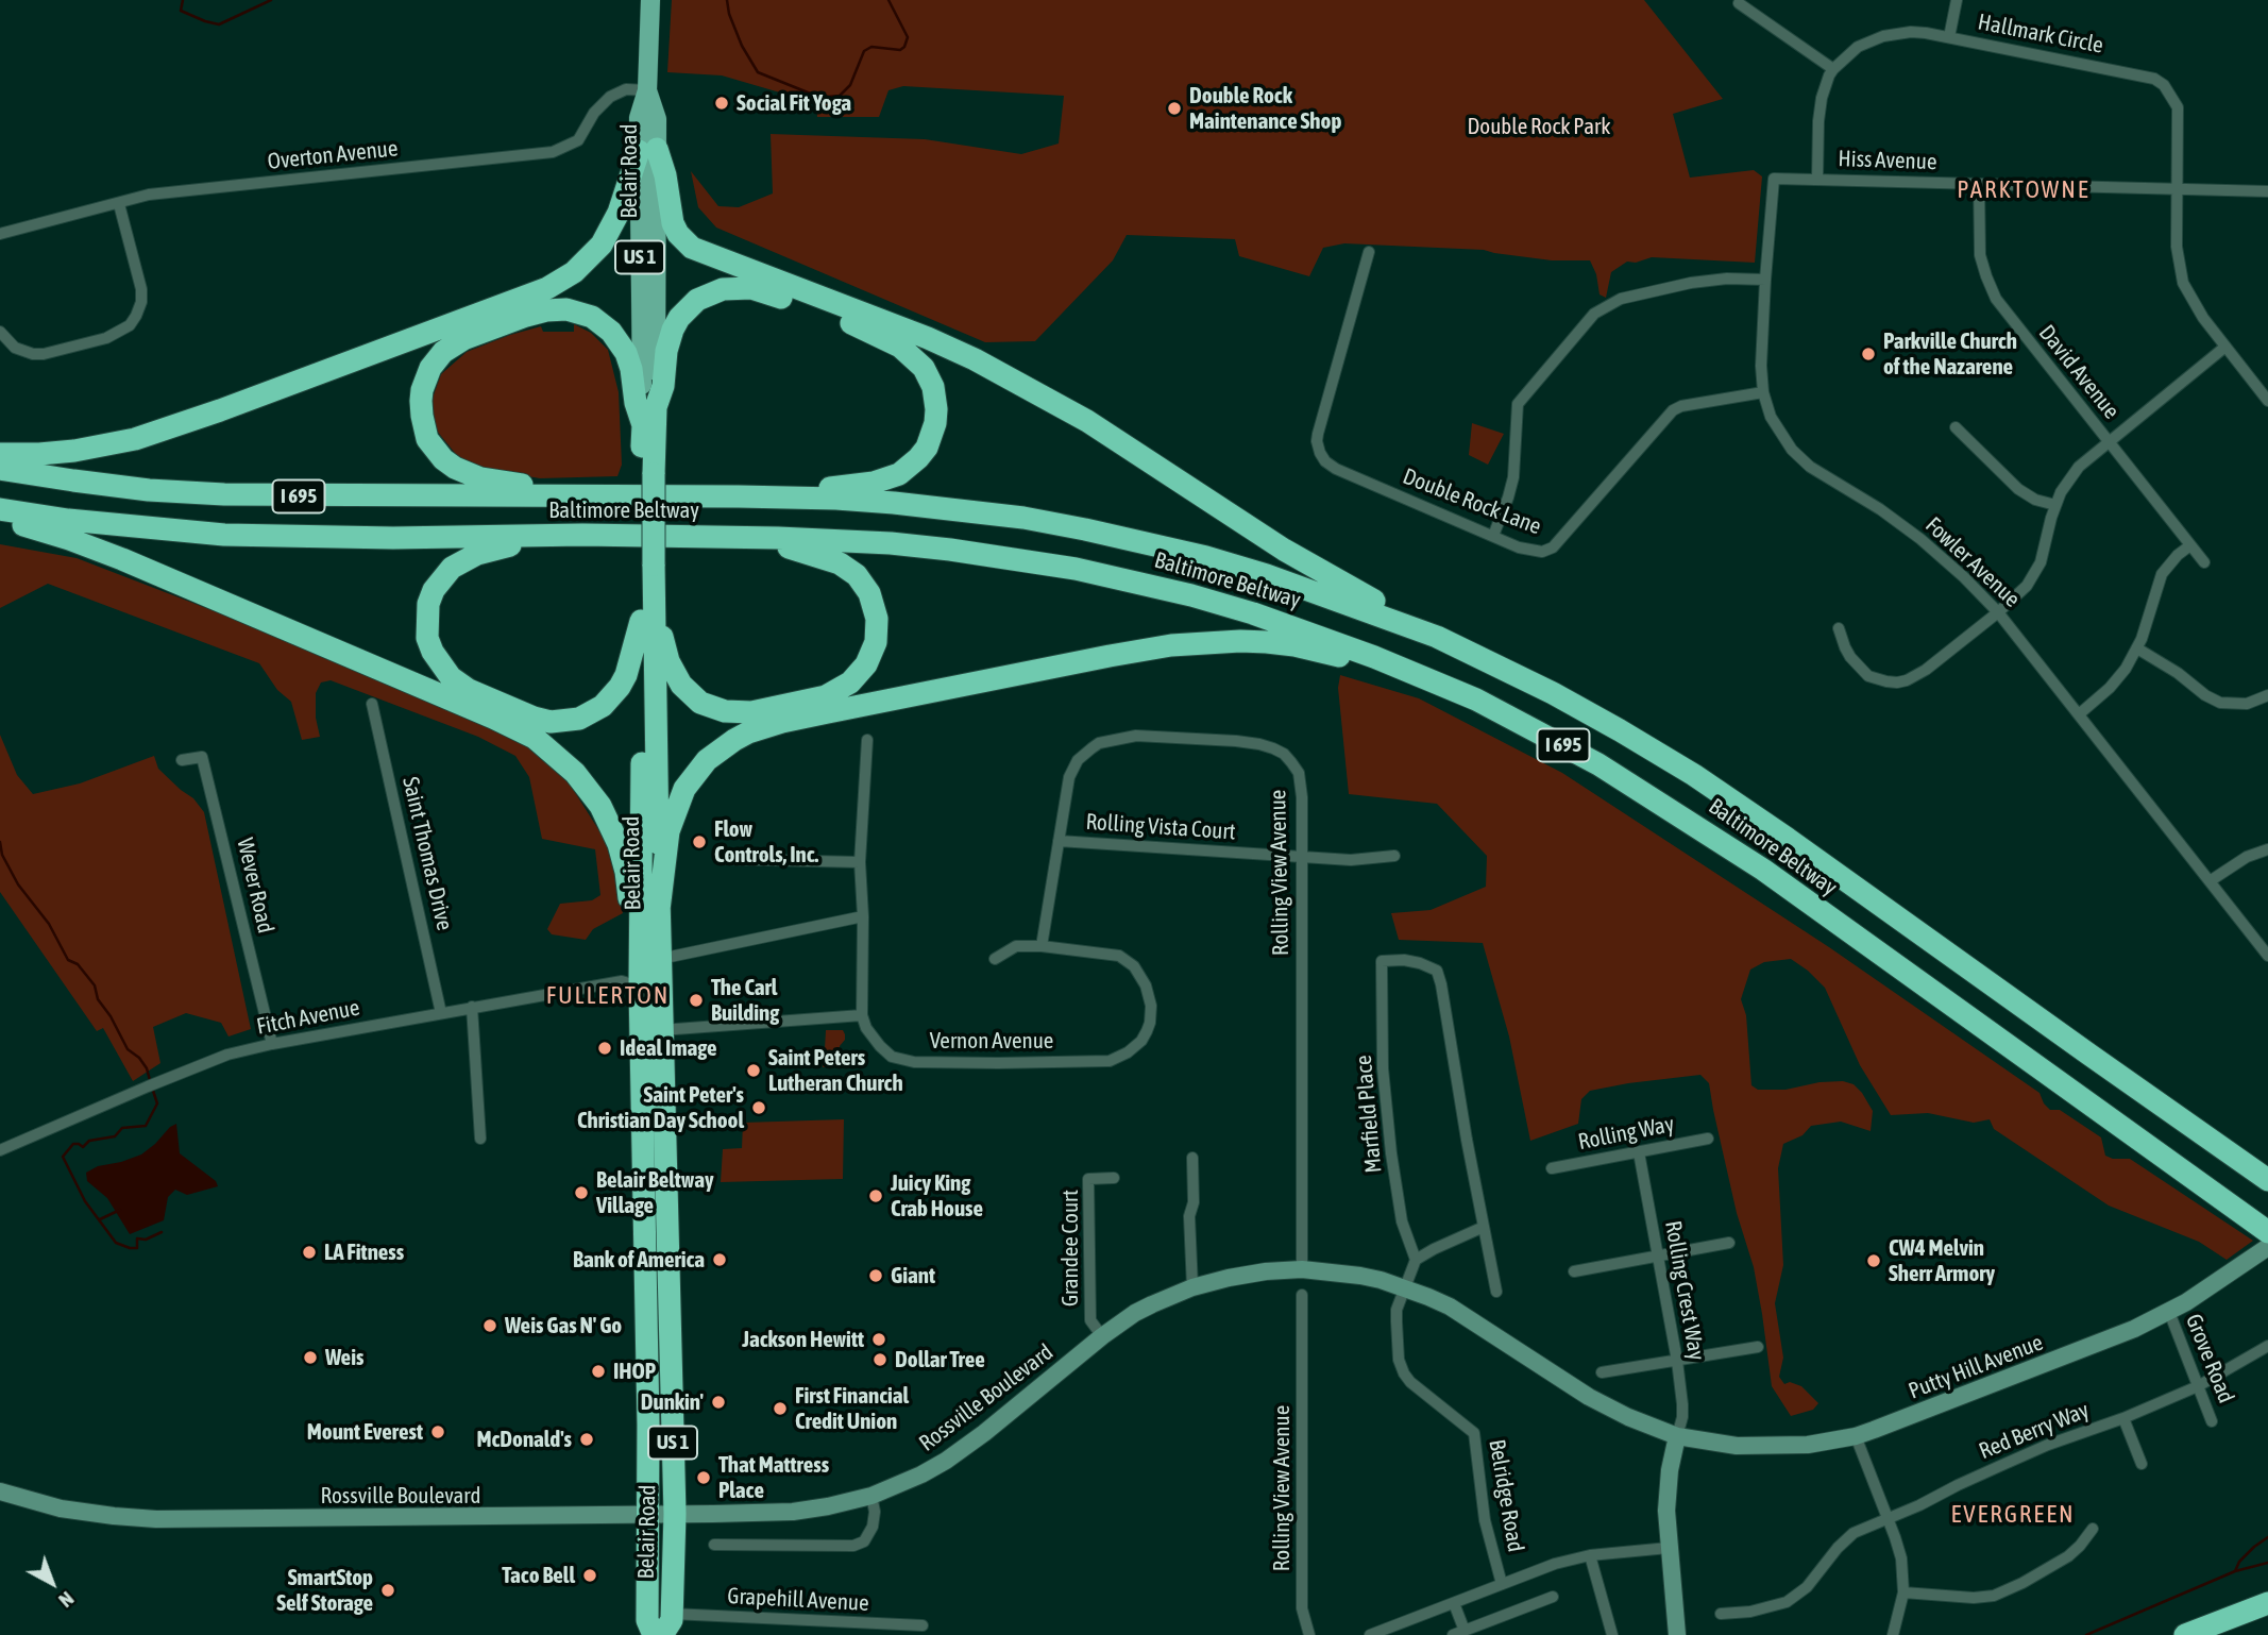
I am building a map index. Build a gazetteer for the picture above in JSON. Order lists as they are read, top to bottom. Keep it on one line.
{"streets":{"highway":["Belair Road","US 1","I 695","Baltimore Beltway"],"main road":["Putty Hill Avenue","Rossville Boulevard"],"street":["Hallmark Circle","Overton Avenue","Hiss Avenue","David Avenue","Double Rock Lane","Fowler Avenue","Rolling Vista Court","Saint Thomas Drive","Rolling View Avenue","Wever Road","Fitch Avenue","Vernon Avenue","Marfield Place","Rolling Way","Grandee Court","Rolling Crest Way","Grove Road","Red Berry Way","Belridge Road","Grapehill Avenue"]},"crossings":[["Hallmark Circle","Hiss Avenue"],["Overton Avenue","Belair Road"],["Hiss Avenue","David Avenue"],["Hiss Avenue","Fowler Avenue"],["Belair Road","Fitch Avenue"],["Belair Road","Rossville Boulevard"],["Belair Road","Grapehill Avenue"],["Double Rock Lane","Fowler Avenue"],["Baltimore Beltway","Putty Hill Avenue"],["Rolling Vista Court","Rolling View Avenue"],["Saint Thomas Drive","Fitch Avenue"],["Rolling View Avenue","Vernon Avenue"],["Rolling View Avenue","Rossville Boulevard"],["Wever Road","Fitch Avenue"],["Marfield Place","Belridge Road"],["Rolling Way","Rolling Crest Way"],["Grandee Court","Rossville Boulevard"],["Rolling Crest Way","Putty Hill Avenue"],["Rolling Crest Way","Rossville Boulevard"],["Grove Road","Putty Hill Avenue"],["Grove Road","Red Berry Way"],["Putty Hill Avenue","Rossville Boulevard"],["Rossville Boulevard","Belridge Road"]],"districts":["PARKTOWNE","FULLERTON","EVERGREEN"],"parks":["Double Rock Park"],"places":["Social Fit Yoga","Double Rock Maintenance Shop","Parkville Church of the Nazarene","Flow Controls, Inc.","The Carl Building","Ideal Image","Saint Peters Lutheran Church","Saint Peter's Christian Day School","Belair Beltway Village","Juicy King Crab House","LA Fitness","Bank of America","CW4 Melvin Sherr Armory","Giant","Weis Gas N' Go","Jackson Hewitt","Weis","Dollar Tree","IHOP","Dunkin'","First Financial Credit Union","Mount Everest","McDonald's","That Mattress Place","Taco Bell","SmartStop Self Storage"],"north":"bottom right"}
